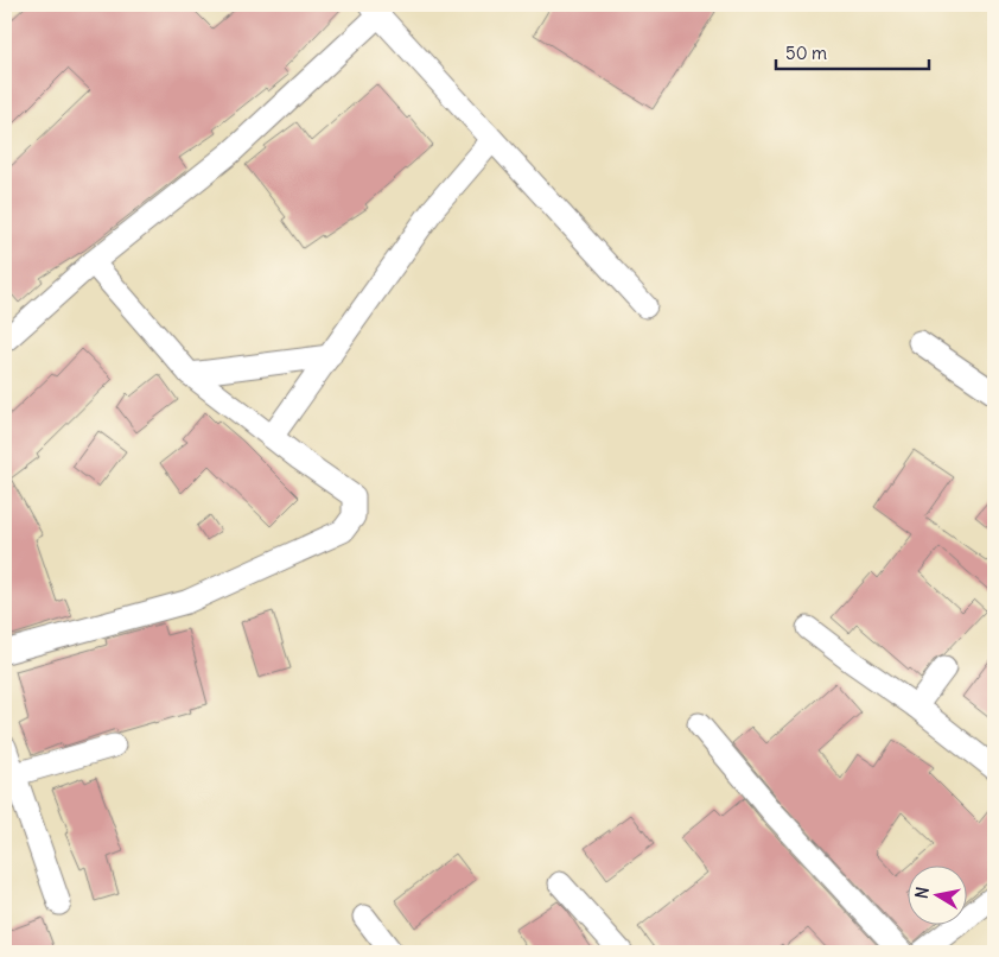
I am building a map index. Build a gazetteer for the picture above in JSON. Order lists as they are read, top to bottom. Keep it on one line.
{"scale_bar":"50 m","north":"left"}
